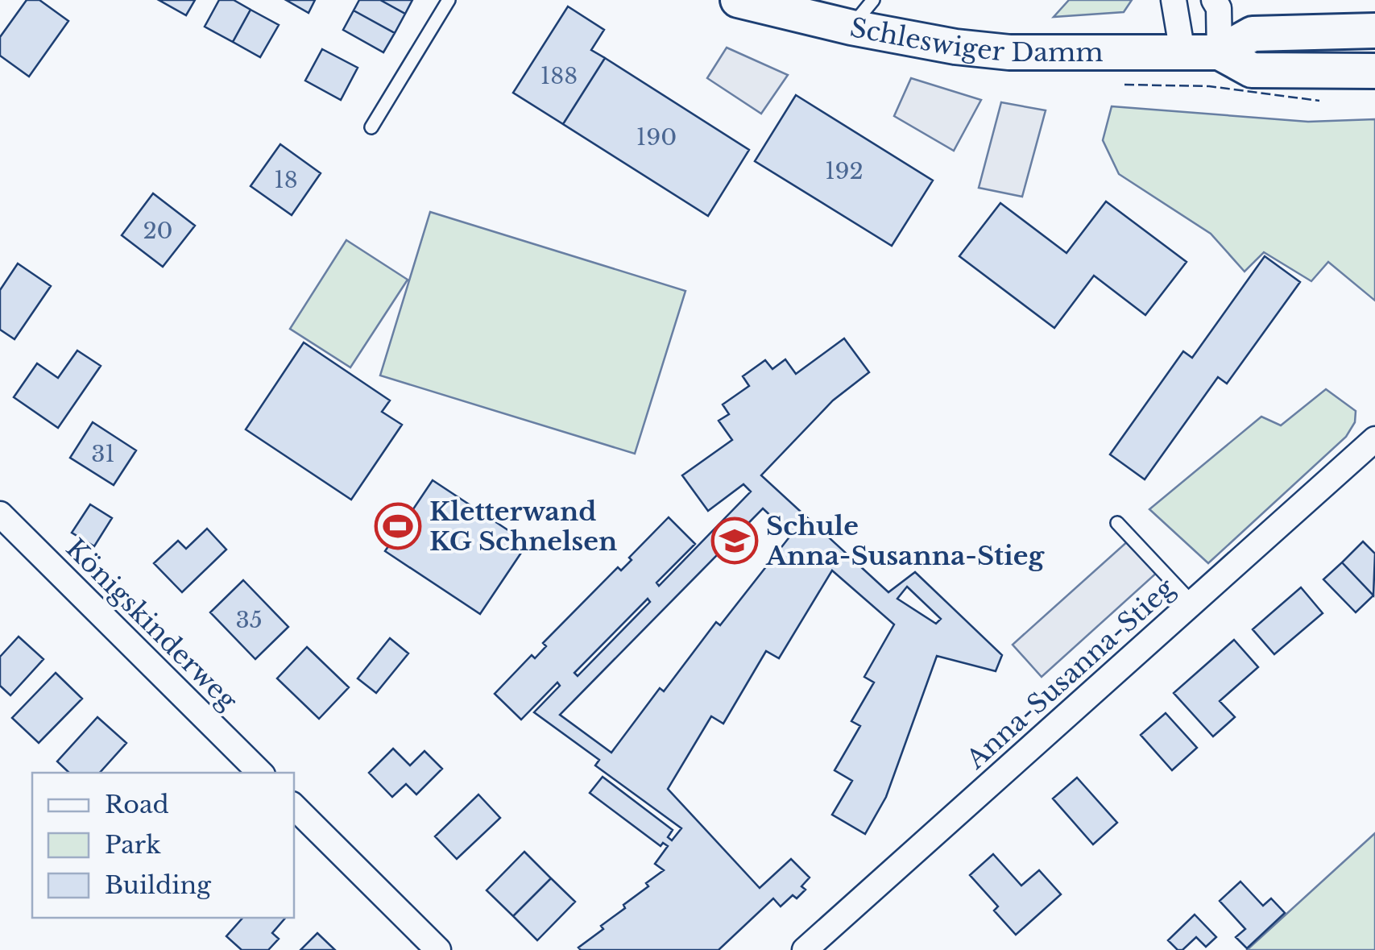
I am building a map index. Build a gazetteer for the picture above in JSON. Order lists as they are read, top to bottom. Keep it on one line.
{"streets":{"main road":["Schleswiger Damm"],"street":["Königskinderweg","Anna-Susanna-Stieg"]},"places":{"sports":["Kletterwand KG Schnelsen"],"school or university":["Schule Anna-Susanna-Stieg"]},"house_numbers":["188","190","192","18","20","31","35"],"legend":["Road","Park","Building"]}
